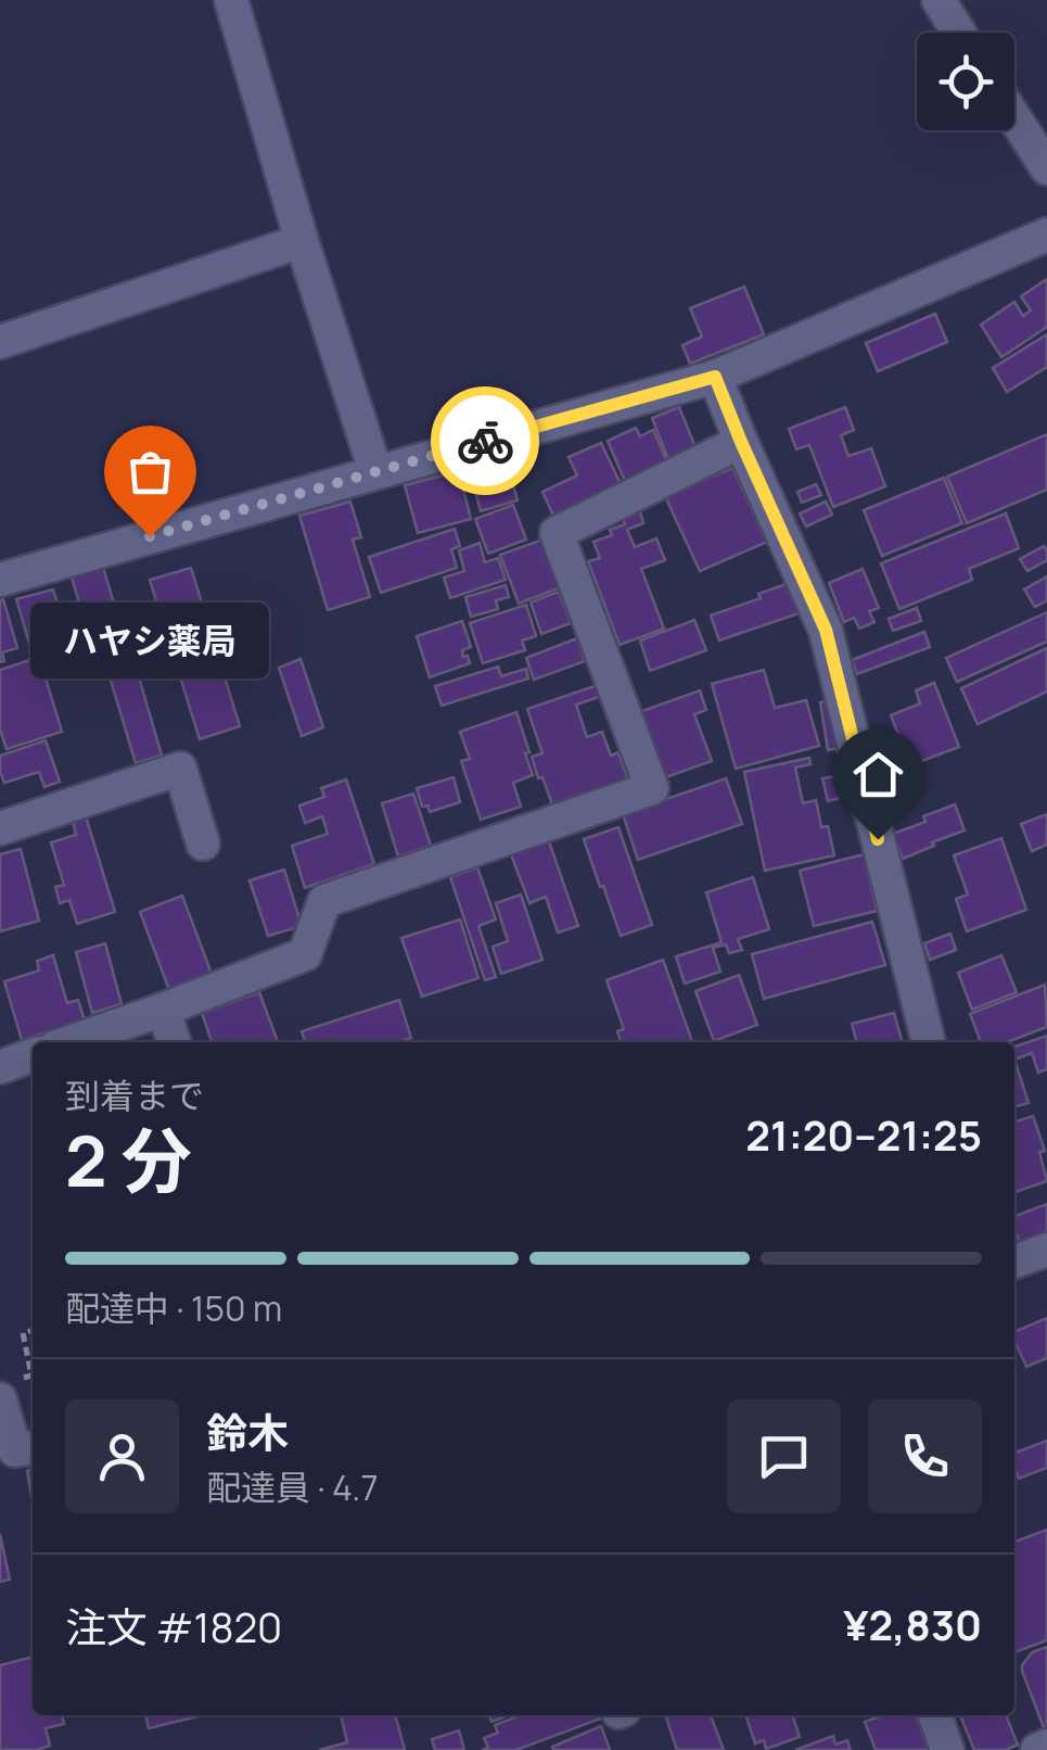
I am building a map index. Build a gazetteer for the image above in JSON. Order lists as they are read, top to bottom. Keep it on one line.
{"places":["ハヤシ薬局"],"page":{"bubble":"ハヤシ薬局","heading":["2 分","到着まで","21:20–21:25"],"panel":["鈴木","配達員 · 4.7","注文 #1820","¥2,830"],"bar":"配達中 · 150 m"}}
